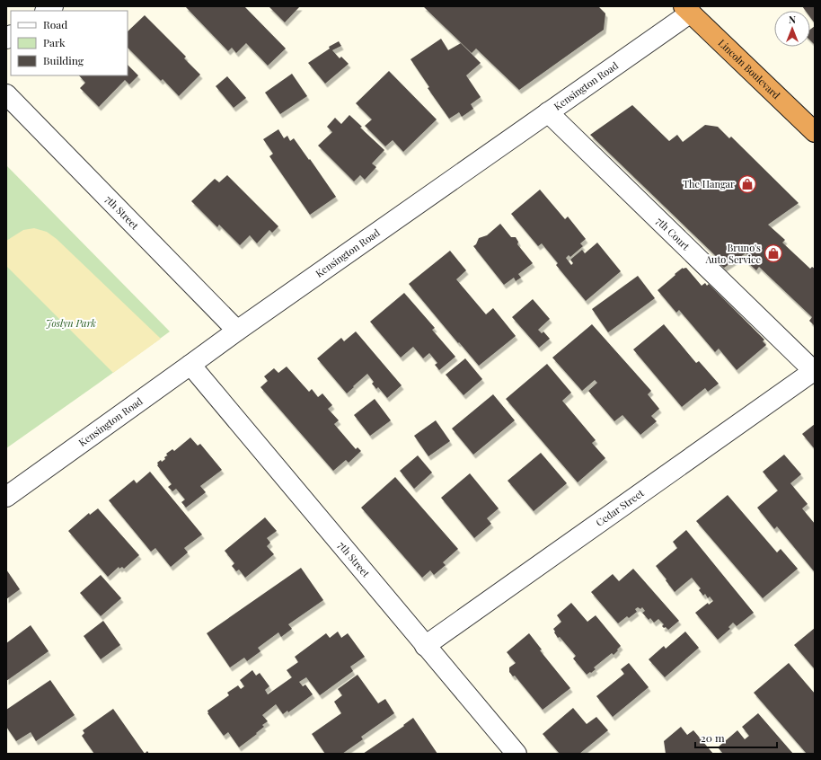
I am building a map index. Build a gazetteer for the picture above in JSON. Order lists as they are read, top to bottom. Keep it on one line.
{"streets":{"highway":["Lincoln Boulevard"],"street":["Kensington Road","7th Street","7th Court","Cedar Street"]},"crossings":[["Lincoln Boulevard","Kensington Road"],["Kensington Road","7th Street"],["Kensington Road","7th Court"],["7th Street","Cedar Street"],["7th Court","Cedar Street"]],"parks":["Joslyn Park"],"places":{"shop":["The Hangar","Bruno's Auto Service"]},"legend":["Road","Park","Building"],"scale_bar":"20 m","north":"top"}
